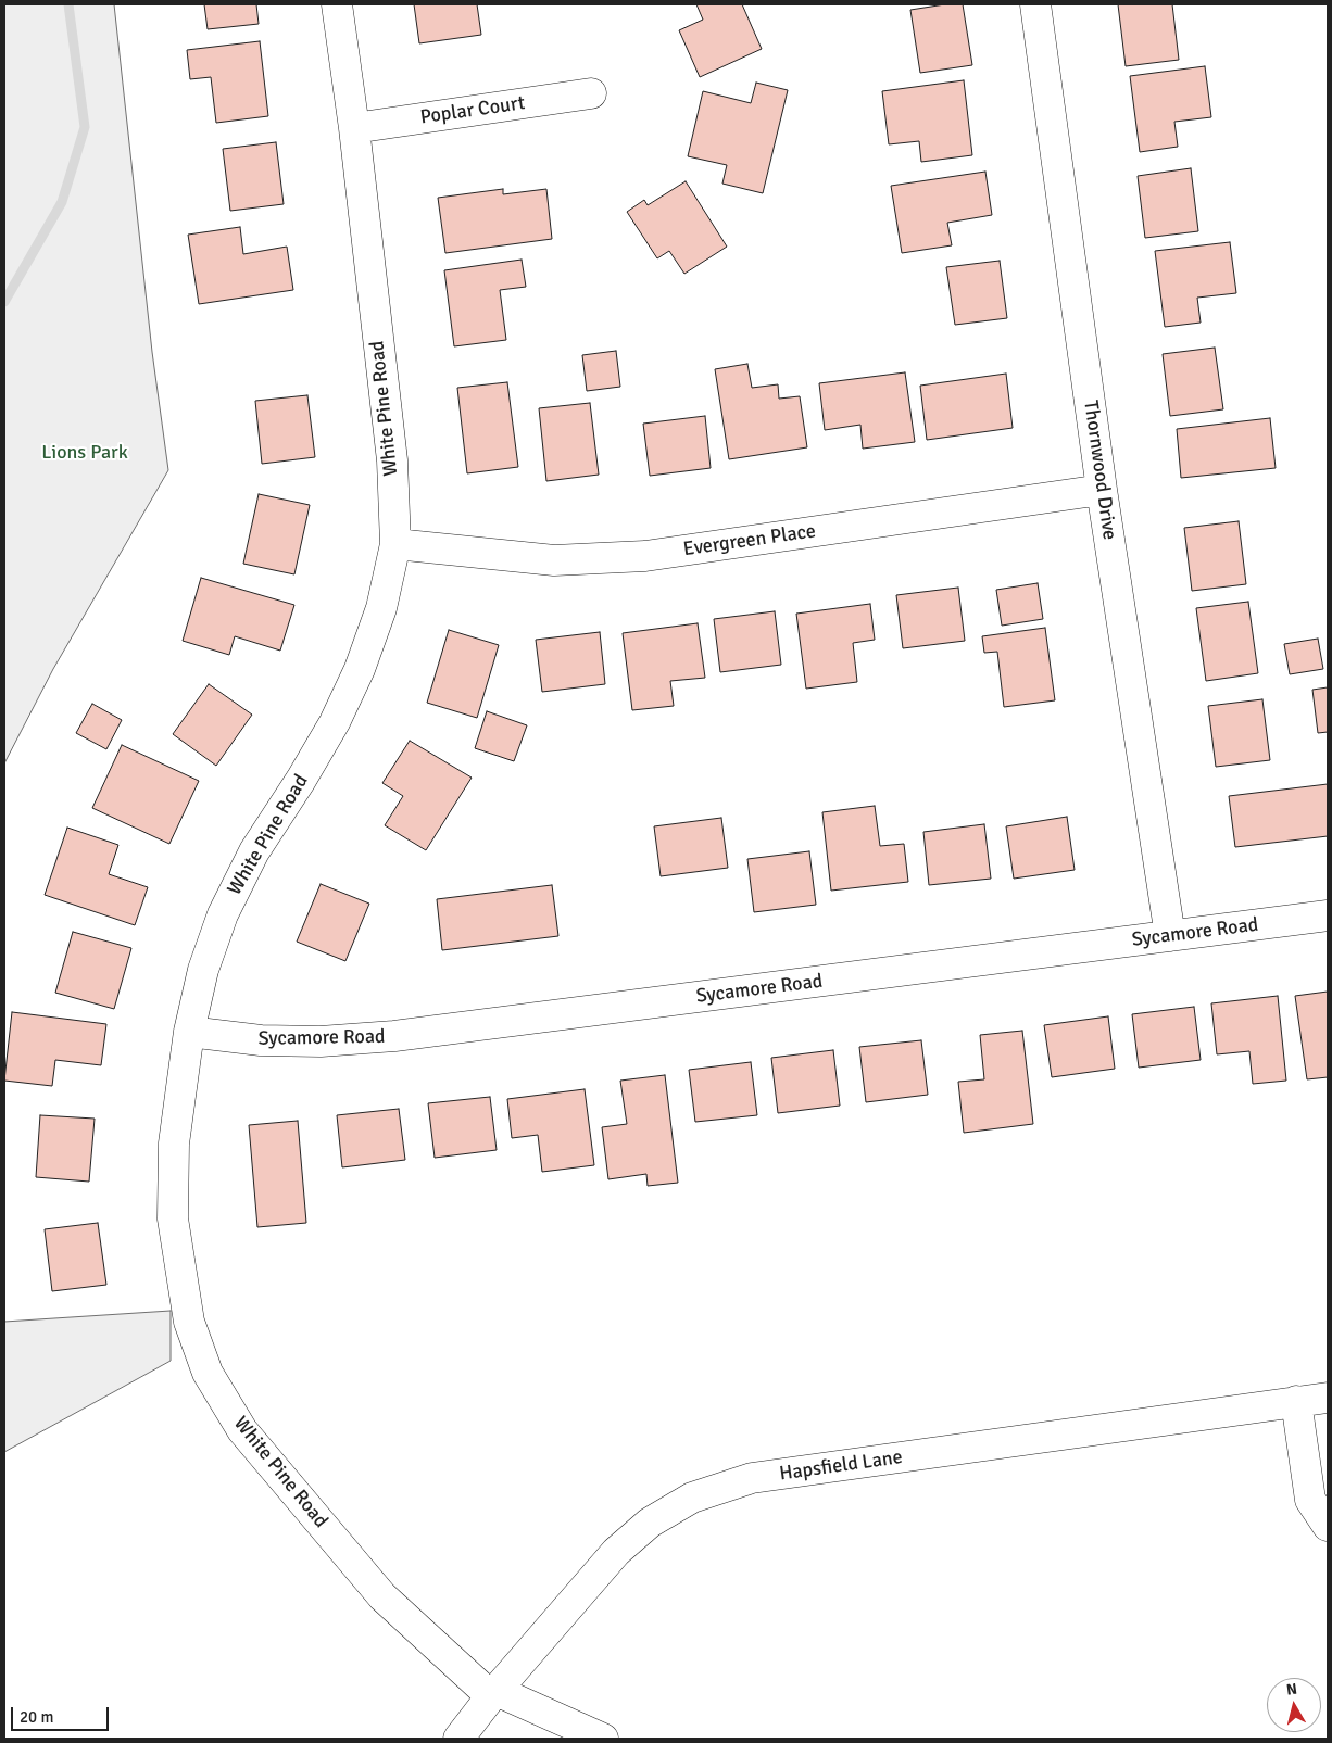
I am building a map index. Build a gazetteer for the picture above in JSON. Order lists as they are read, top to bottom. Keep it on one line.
{"streets":{"street":["Poplar Court","White Pine Road","Thornwood Drive","Evergreen Place","Sycamore Road","Hapsfield Lane"]},"crossings":[["Poplar Court","White Pine Road"],["White Pine Road","Evergreen Place"],["White Pine Road","Sycamore Road"],["White Pine Road","Hapsfield Lane"],["Thornwood Drive","Evergreen Place"],["Thornwood Drive","Sycamore Road"]],"parks":["Lions Park"],"scale_bar":"20 m","north":"top"}
